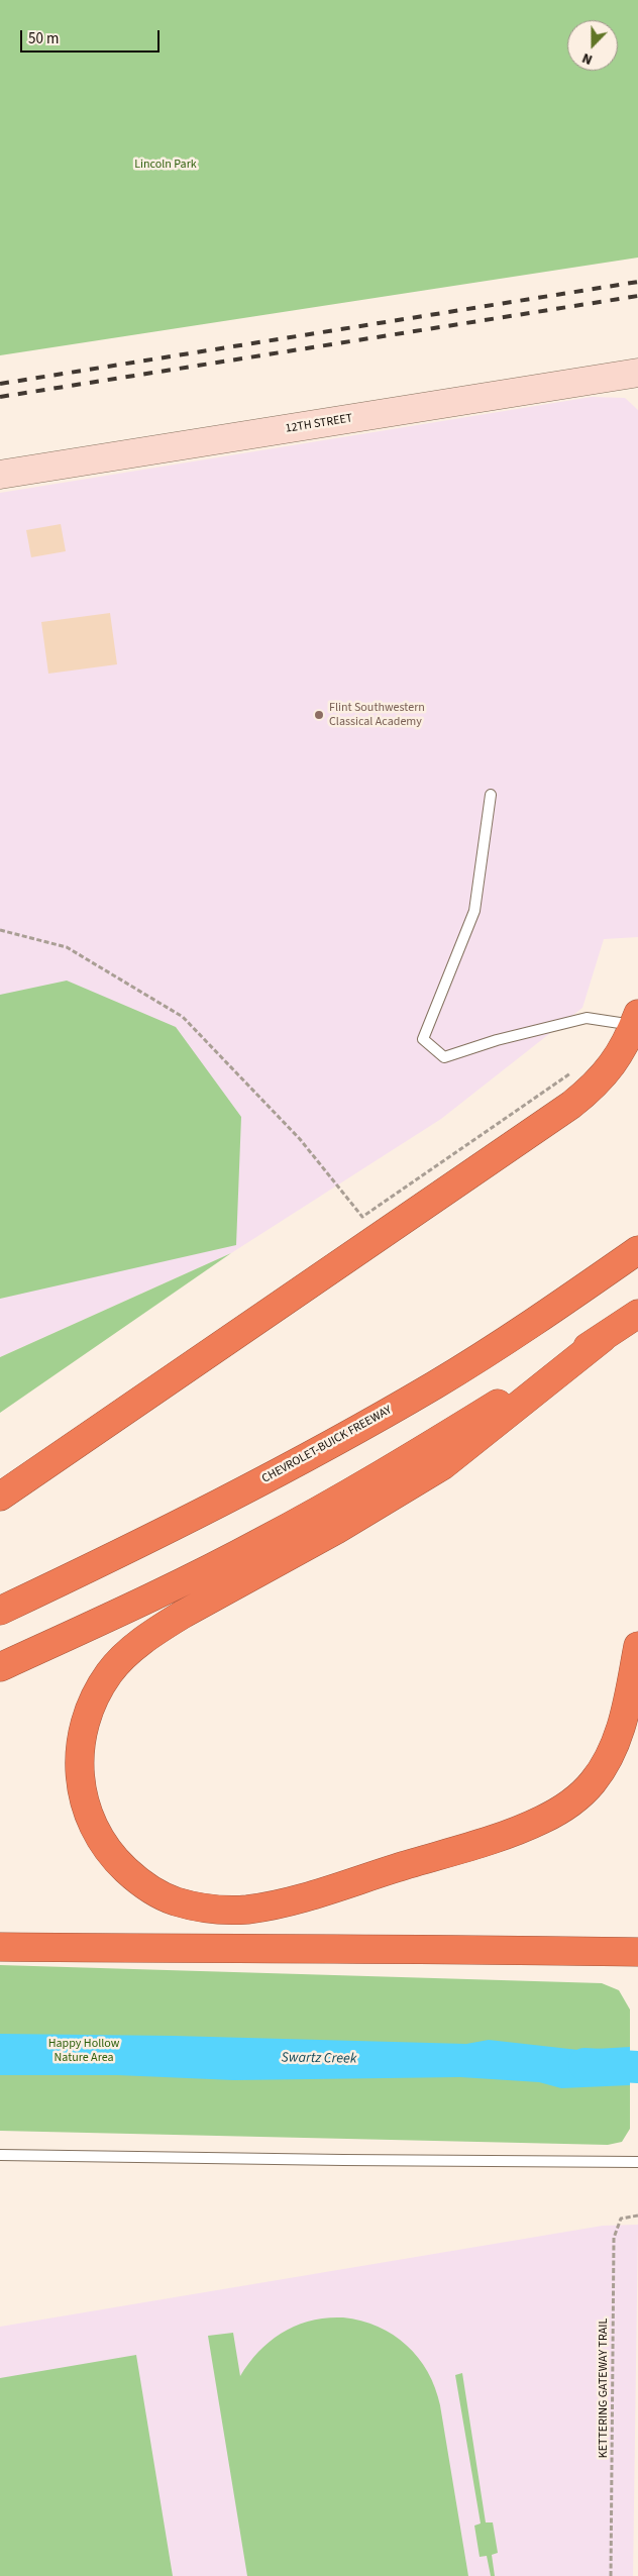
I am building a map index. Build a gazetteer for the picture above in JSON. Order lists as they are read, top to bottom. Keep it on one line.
{"streets":{"highway":["CHEVROLET-BUICK FREEWAY"],"street":["12TH STREET"],"path":["KETTERING GATEWAY TRAIL"]},"water":["Swartz Creek"],"parks":["Lincoln Park","Happy Hollow Nature Area"],"places":["Flint Southwestern Classical Academy"],"scale_bar":"50 m","north":"bottom"}
